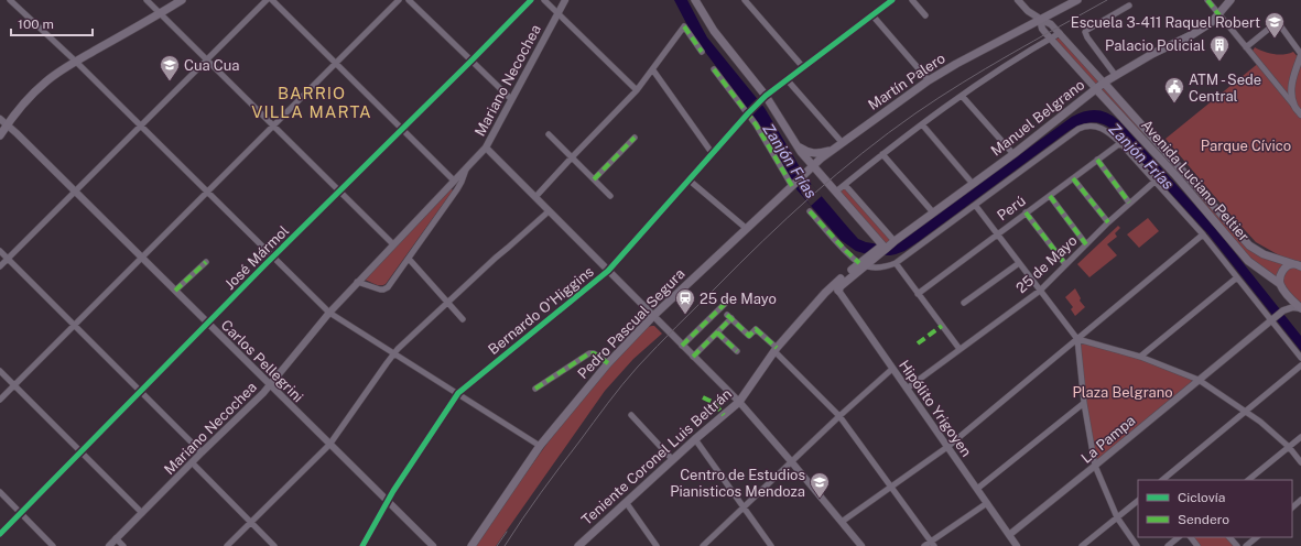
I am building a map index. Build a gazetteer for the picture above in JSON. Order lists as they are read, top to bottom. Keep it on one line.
{"streets":{"main road":["Martín Palero","Manuel Belgrano","Avenida Luciano Peltier","Pedro Pascual Segura","Teniente Coronel Luis Beltrán"],"street":["Mariano Necochea","Perú","José Mármol","25 de Mayo","Bernardo O'Higgins","Carlos Pellegrini","Hipólito Yrigoyen","La Pampa"]},"crossings":[["Mariano Necochea","Carlos Pellegrini"],["Martín Palero","Pedro Pascual Segura"],["Manuel Belgrano","Avenida Luciano Peltier"],["Manuel Belgrano","Teniente Coronel Luis Beltrán"],["José Mármol","Carlos Pellegrini"],["25 de Mayo","Hipólito Yrigoyen"],["Bernardo O'Higgins","Carlos Pellegrini"],["Hipólito Yrigoyen","La Pampa"],["Hipólito Yrigoyen","Teniente Coronel Luis Beltrán"]],"districts":["BARRIO VILLA MARTA"],"water":["Zanjón Frías"],"parks":["Parque Cívico","Plaza Belgrano"],"places":{"school or university":["Escuela 3-411 Raquel Robert","Cua Cua","Centro de Estudios Pianisticos Mendoza"],"building":["Palacio Policial"],"public building":["ATM - Sede Central"],"station":["25 de Mayo"]},"legend":["Ciclovía","Sendero"],"scale_bar":"100 m"}
